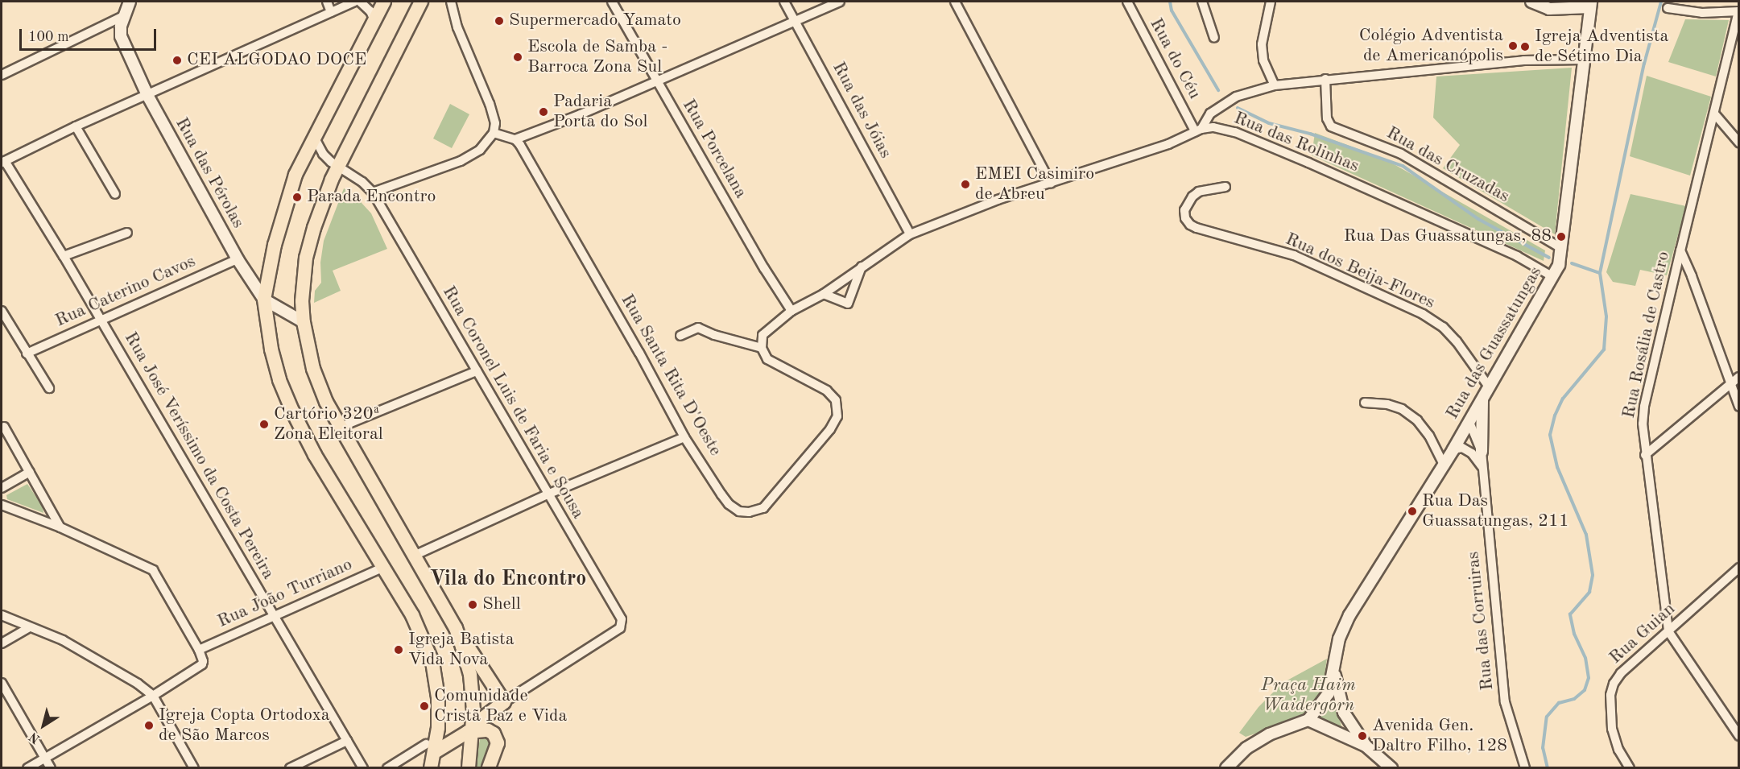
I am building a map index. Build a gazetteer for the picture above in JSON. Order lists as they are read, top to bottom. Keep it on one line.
{"streets":{"street":["Rua do Céu","Rua das Jóias","Rua das Rolinhas","Rua Porcelana","Rua das Cruzadas","Rua das Pérolas","Rua dos Beija-Flores","Rua Caterino Cavos","Rua Rosália de Castro","Rua das Guassatungas","Rua Santa Rita D'Oeste","Rua Coronel Luis de Faria e Sousa","Rua José Veríssimo da Costa Pereira","Rua João Turriano","Rua das Corruiras","Rua Guian"]},"crossings":[["Rua do Céu","Rua das Rolinhas"],["Rua das Jóias","Rua das Rolinhas"],["Rua das Rolinhas","Rua Porcelana"],["Rua das Rolinhas","Rua das Guassatungas"],["Rua das Rolinhas","Rua Santa Rita D'Oeste"],["Rua das Cruzadas","Rua das Guassatungas"],["Rua das Pérolas","Rua Caterino Cavos"],["Rua dos Beija-Flores","Rua das Guassatungas"],["Rua Caterino Cavos","Rua José Veríssimo da Costa Pereira"],["Rua Rosália de Castro","Rua Guian"],["Rua das Guassatungas","Rua das Corruiras"],["Rua José Veríssimo da Costa Pereira","Rua João Turriano"]],"districts":["Vila do Encontro"],"parks":["Praça Haim Waidergorn"],"places":["Supermercado Yamato","Colégio Adventista de Americanópolis","Igreja Adventista de Sétimo Dia","Escola de Samba - Barroca Zona Sul","CEI ALGODAO DOCE","Padaria Porta do Sol","EMEI Casimiro de Abreu","Parada Encontro","Rua Das Guassatungas, 88","Cartório 320ª Zona Eleitoral","Rua Das Guassatungas, 211","Shell","Igreja Batista Vida Nova","Comunidade Cristã Paz e Vida","Igreja Copta Ortodoxa de São Marcos","Avenida Gen. Daltro Filho, 128"],"scale_bar":"100 m","north":"bottom left"}
